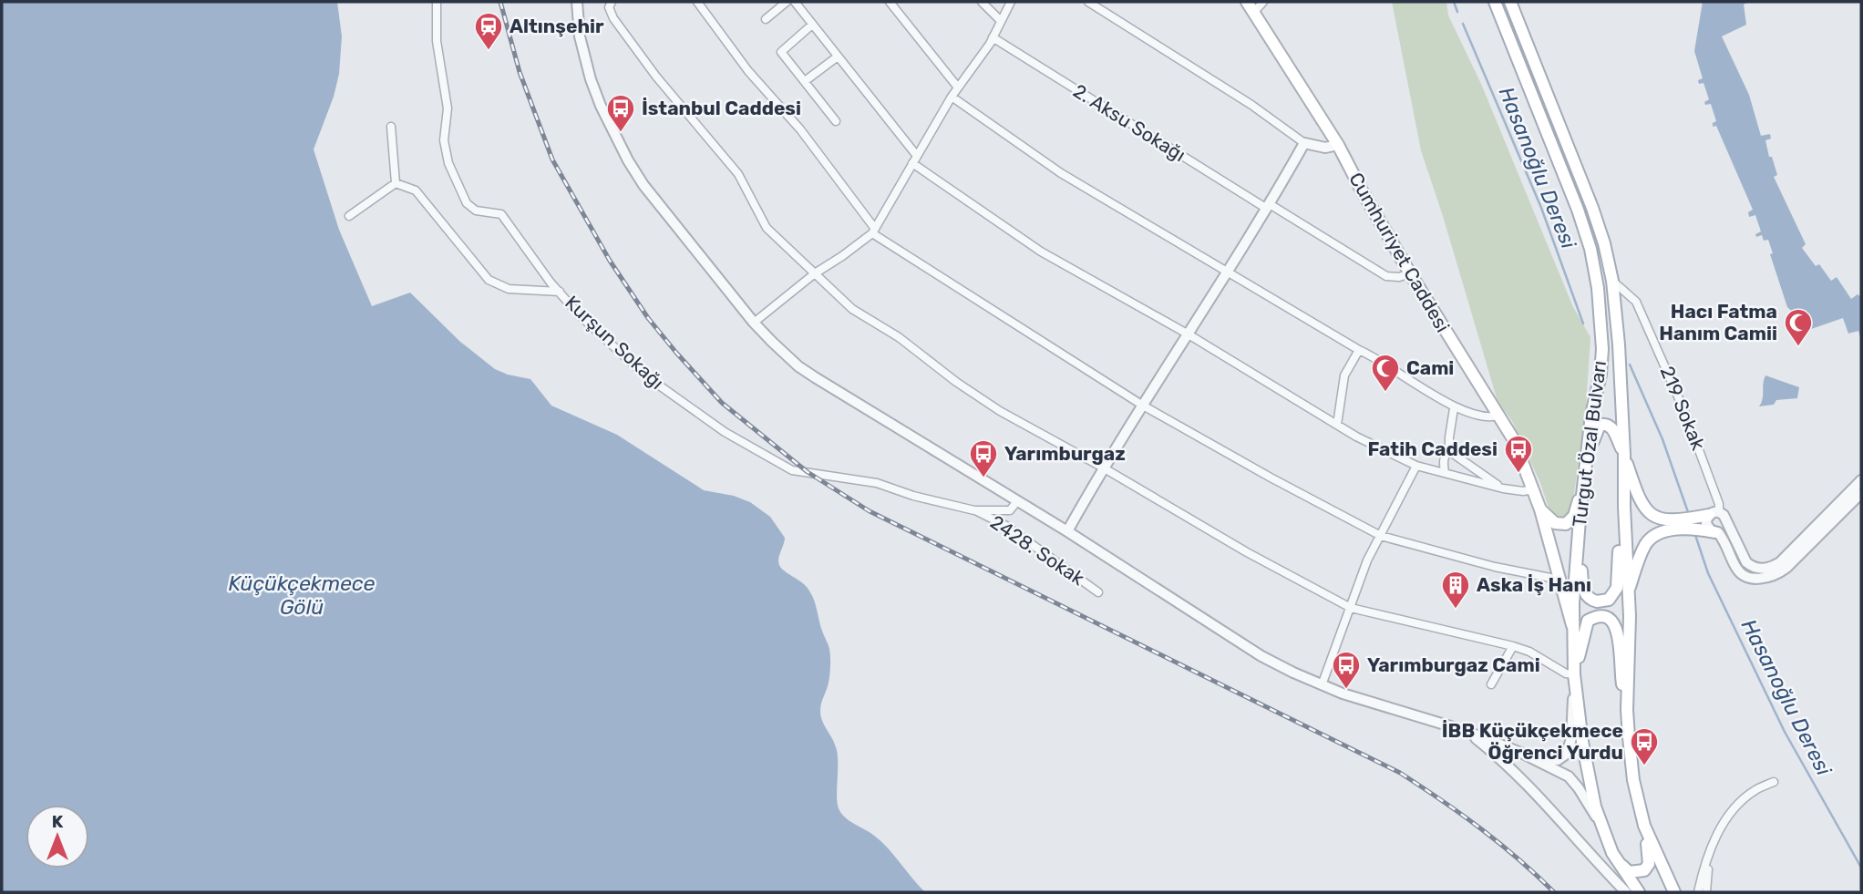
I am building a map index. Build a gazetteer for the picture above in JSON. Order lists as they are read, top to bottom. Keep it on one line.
{"streets":{"main road":["Cumhuriyet Caddesi","Turgut Özal Bulvarı"],"street":["2. Aksu Sokağı","Kurşun Sokağı","219 Sokak","2428. Sokak"]},"crossings":[["2. Aksu Sokağı","Cumhuriyet Caddesi"],["Cumhuriyet Caddesi","Turgut Özal Bulvarı"],["Kurşun Sokağı","2428. Sokak"],["219 Sokak","Turgut Özal Bulvarı"]],"water":["Hasanoğlu Deresi","Küçükçekmece Gölü"],"places":{"station":["Altınşehir"],"bus stop":["İstanbul Caddesi","Fatih Caddesi","Yarımburgaz","Yarımburgaz Cami","İBB Küçükçekmece Öğrenci Yurdu"],"mosque":["Hacı Fatma Hanım Camii","Cami"],"building":["Aska İş Hanı"]},"north":"top"}
